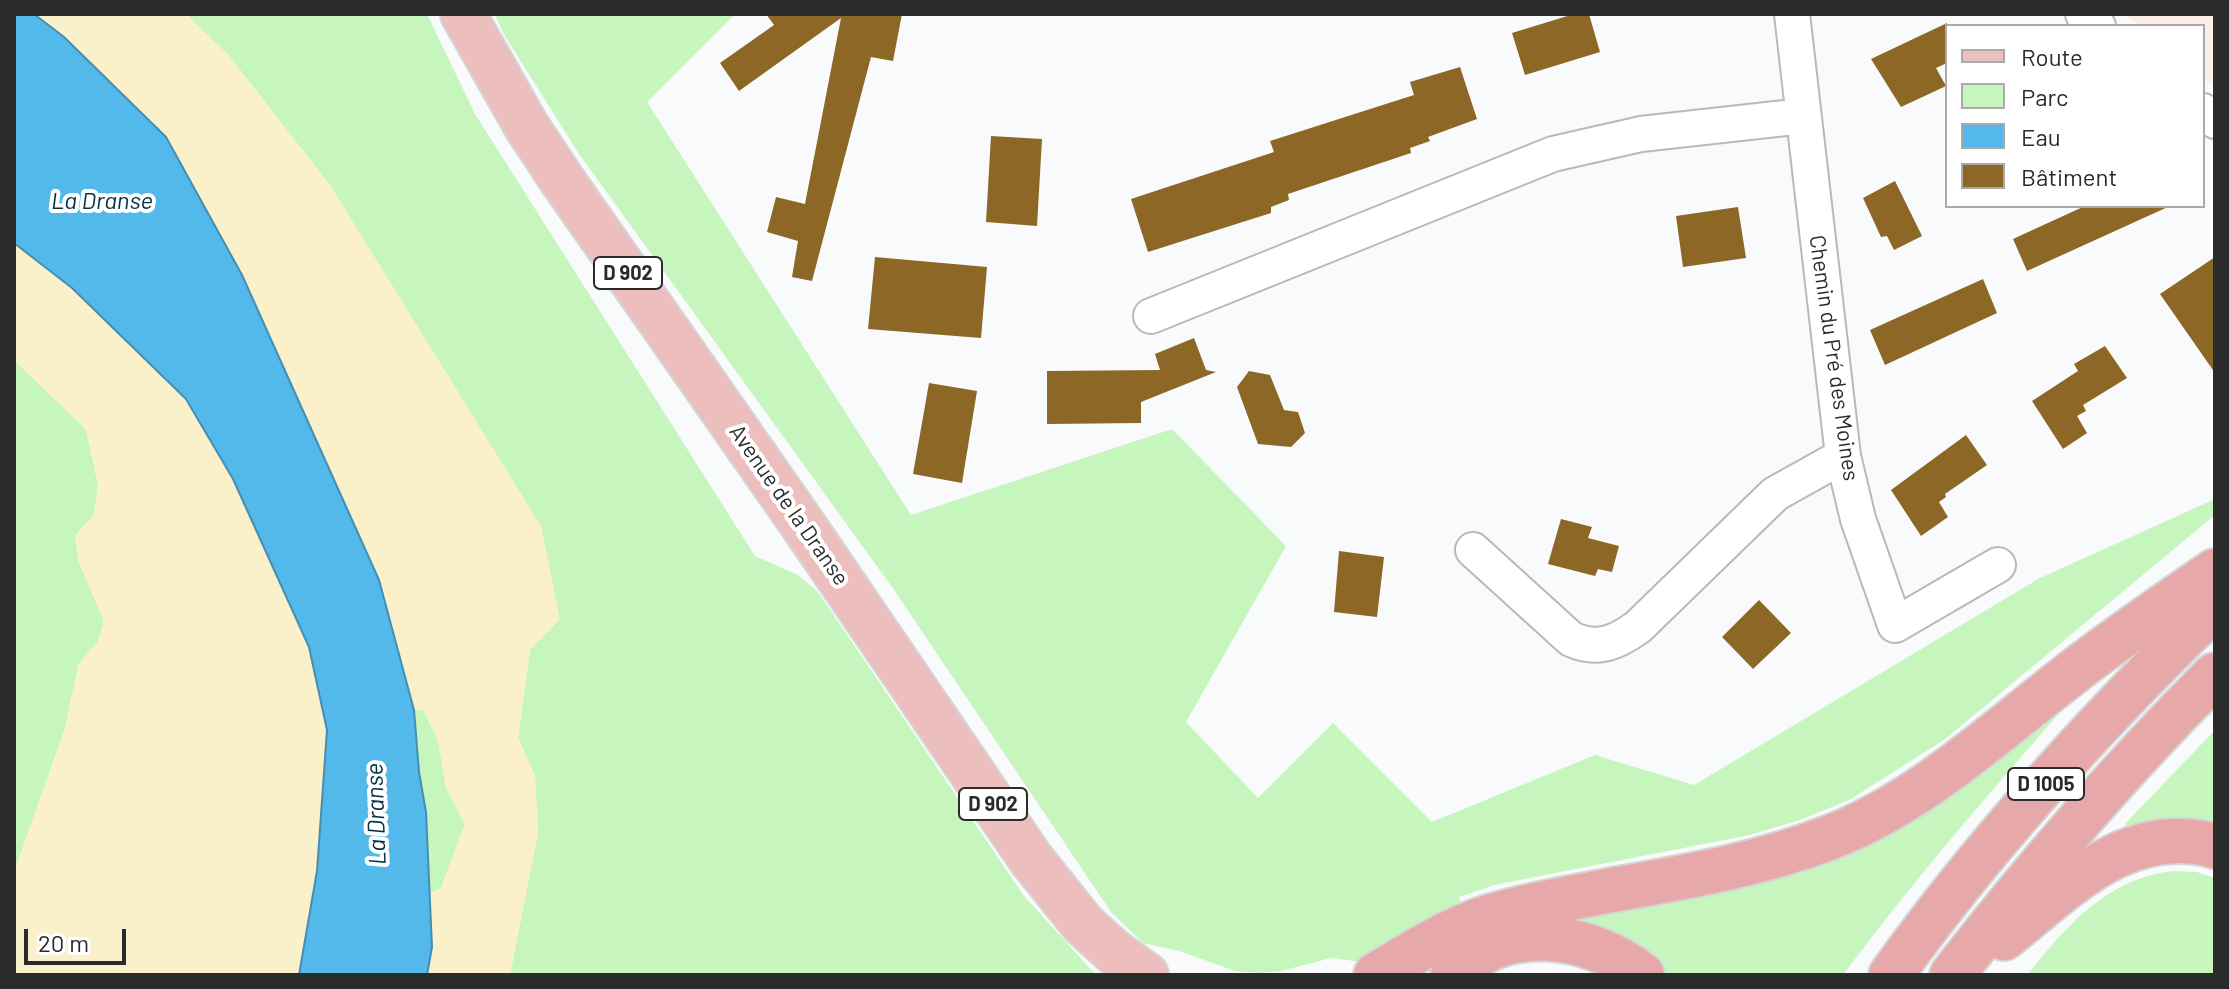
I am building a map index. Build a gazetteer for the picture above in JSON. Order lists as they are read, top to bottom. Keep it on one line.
{"streets":{"highway":["D 1005"],"main road":["D 902","Avenue de la Dranse"],"street":["Chemin du Pré des Moines"]},"water":["La Dranse"],"legend":["Route","Parc","Eau","Bâtiment"],"scale_bar":"20 m"}
